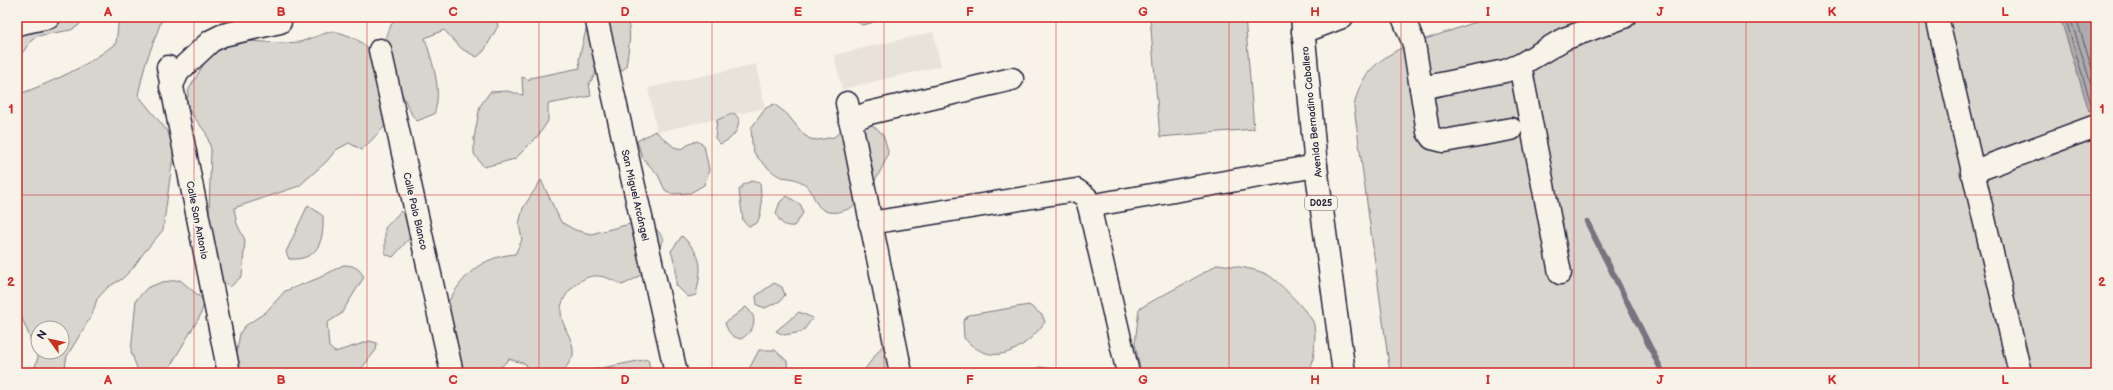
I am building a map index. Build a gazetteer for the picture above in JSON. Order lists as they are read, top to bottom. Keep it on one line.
{"streets":{"street":["Avenida Bernadino Caballero","San Miguel Arcángel","D025","Calle Palo Blanco","Calle San Antonio"]},"crossings":[["Avenida Bernadino Caballero","D025"]],"north":"top left","grid":{"columns":["A","B","C","D","E","F","G","H","I","J","K","L"],"rows":["1","2"]}}
